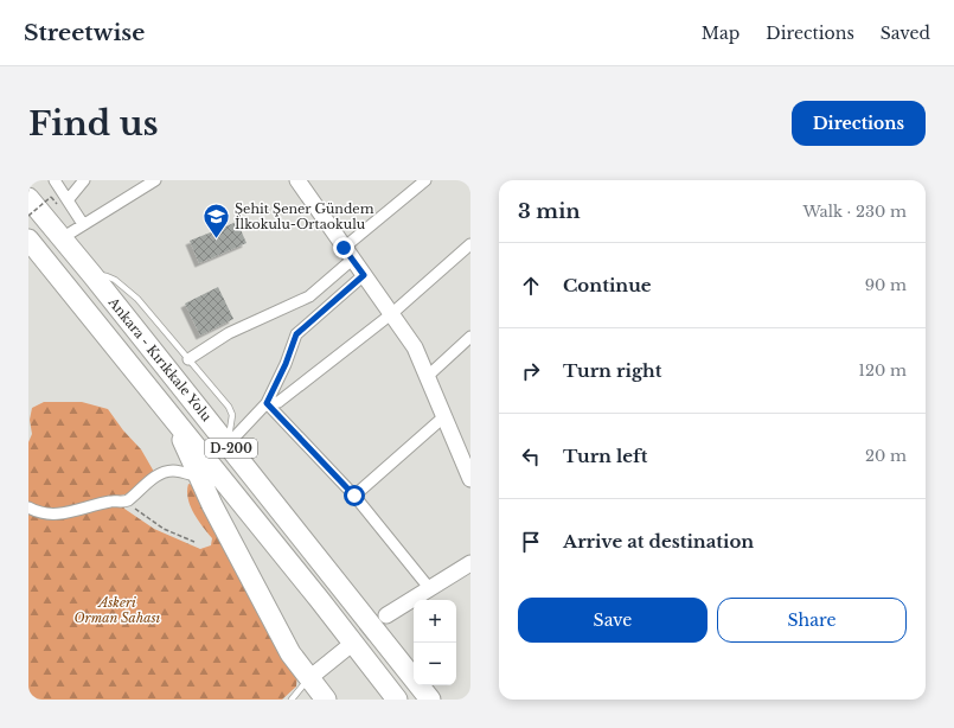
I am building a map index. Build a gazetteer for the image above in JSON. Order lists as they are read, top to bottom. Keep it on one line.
{"streets":{"highway":["Ankara - Kırıkkale Yolu","D-200"]},"parks":["Askeri Orman Sahası"],"places":{"school or university":["Şehit Şener Gündem İlkokulu-Ortaokulu"]},"page":{"header":"Streetwise","nav":["Map","Directions","Saved"],"buttons":["Directions",["Save","Share"]],"title":"Find us","heading":["3 min","Walk · 230 m"],"list":[["Continue","90 m"],["Turn right","120 m"],["Turn left","20 m"],"Arrive at destination"],"map_buttons":["+","−"]}}
